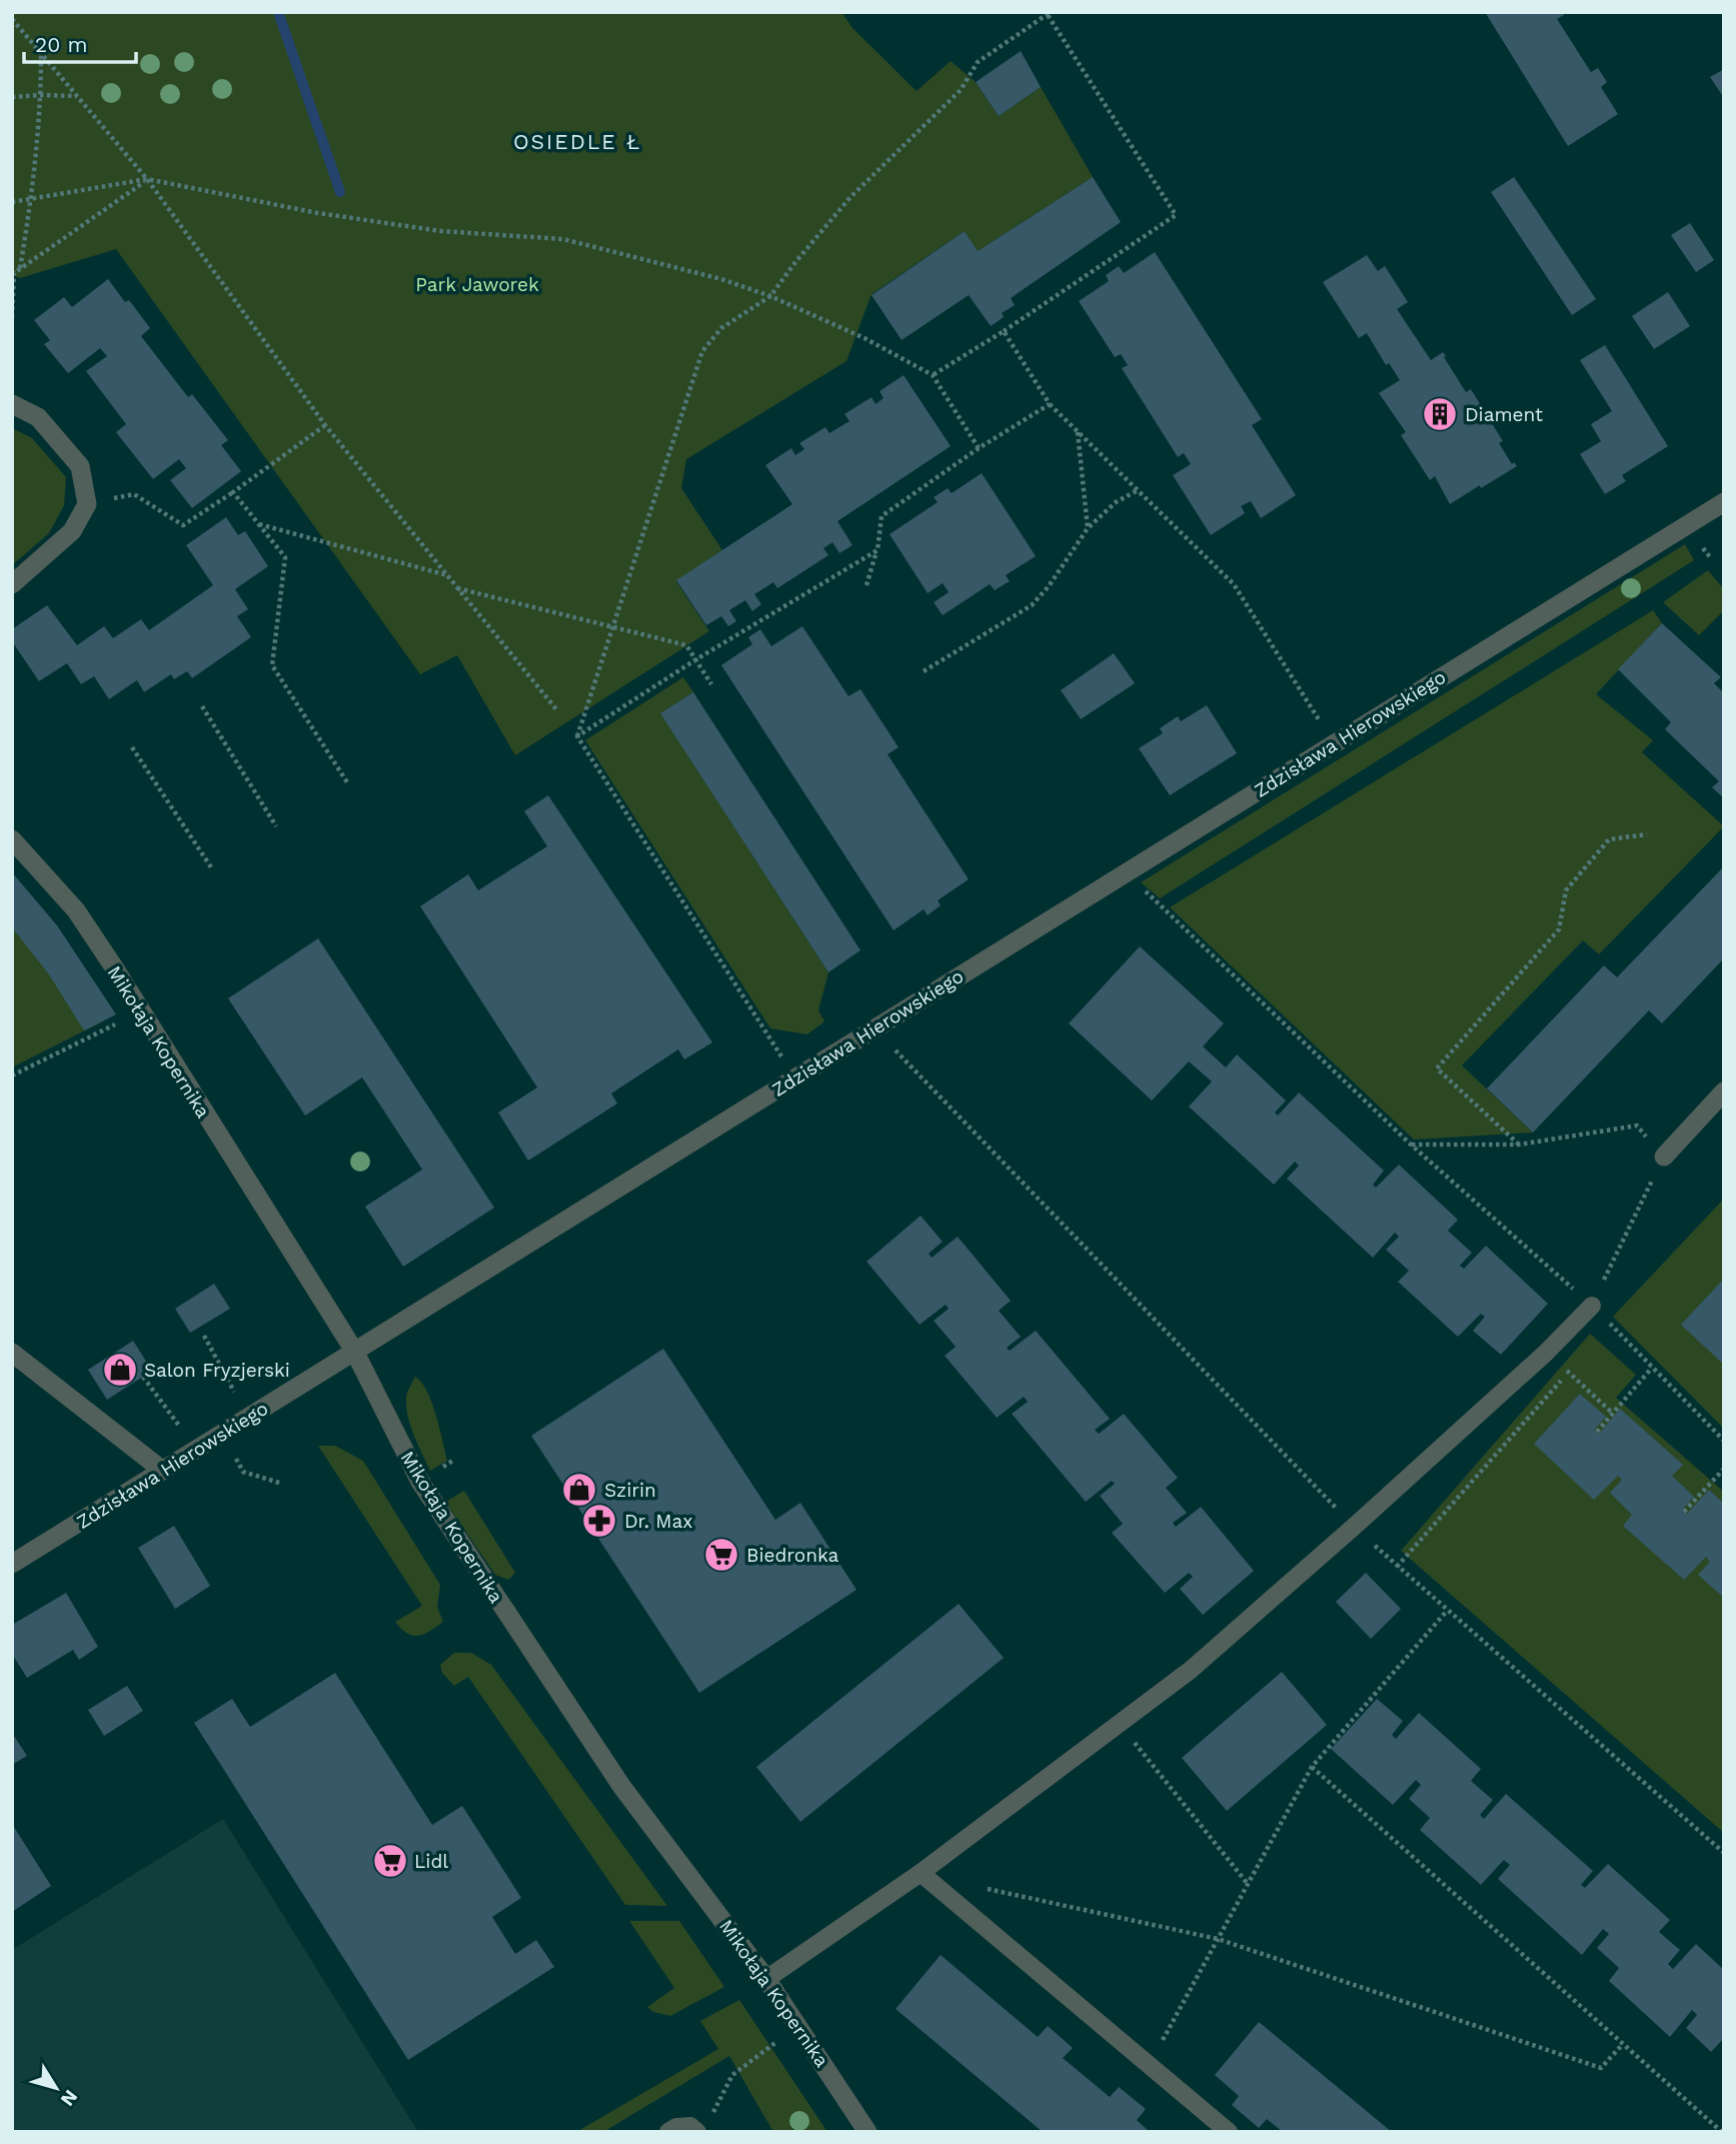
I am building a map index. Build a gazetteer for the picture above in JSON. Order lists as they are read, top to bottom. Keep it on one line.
{"streets":{"street":["Zdzisława Hierowskiego","Mikołaja Kopernika"]},"crossings":[["Zdzisława Hierowskiego","Mikołaja Kopernika"]],"districts":["OSIEDLE Ł"],"parks":["Park Jaworek"],"places":{"building":["Diament"],"shop":["Salon Fryzjerski","Szirin"],"pharmacy":["Dr. Max"],"supermarket":["Biedronka","Lidl"]},"scale_bar":"20 m","north":"bottom right"}
